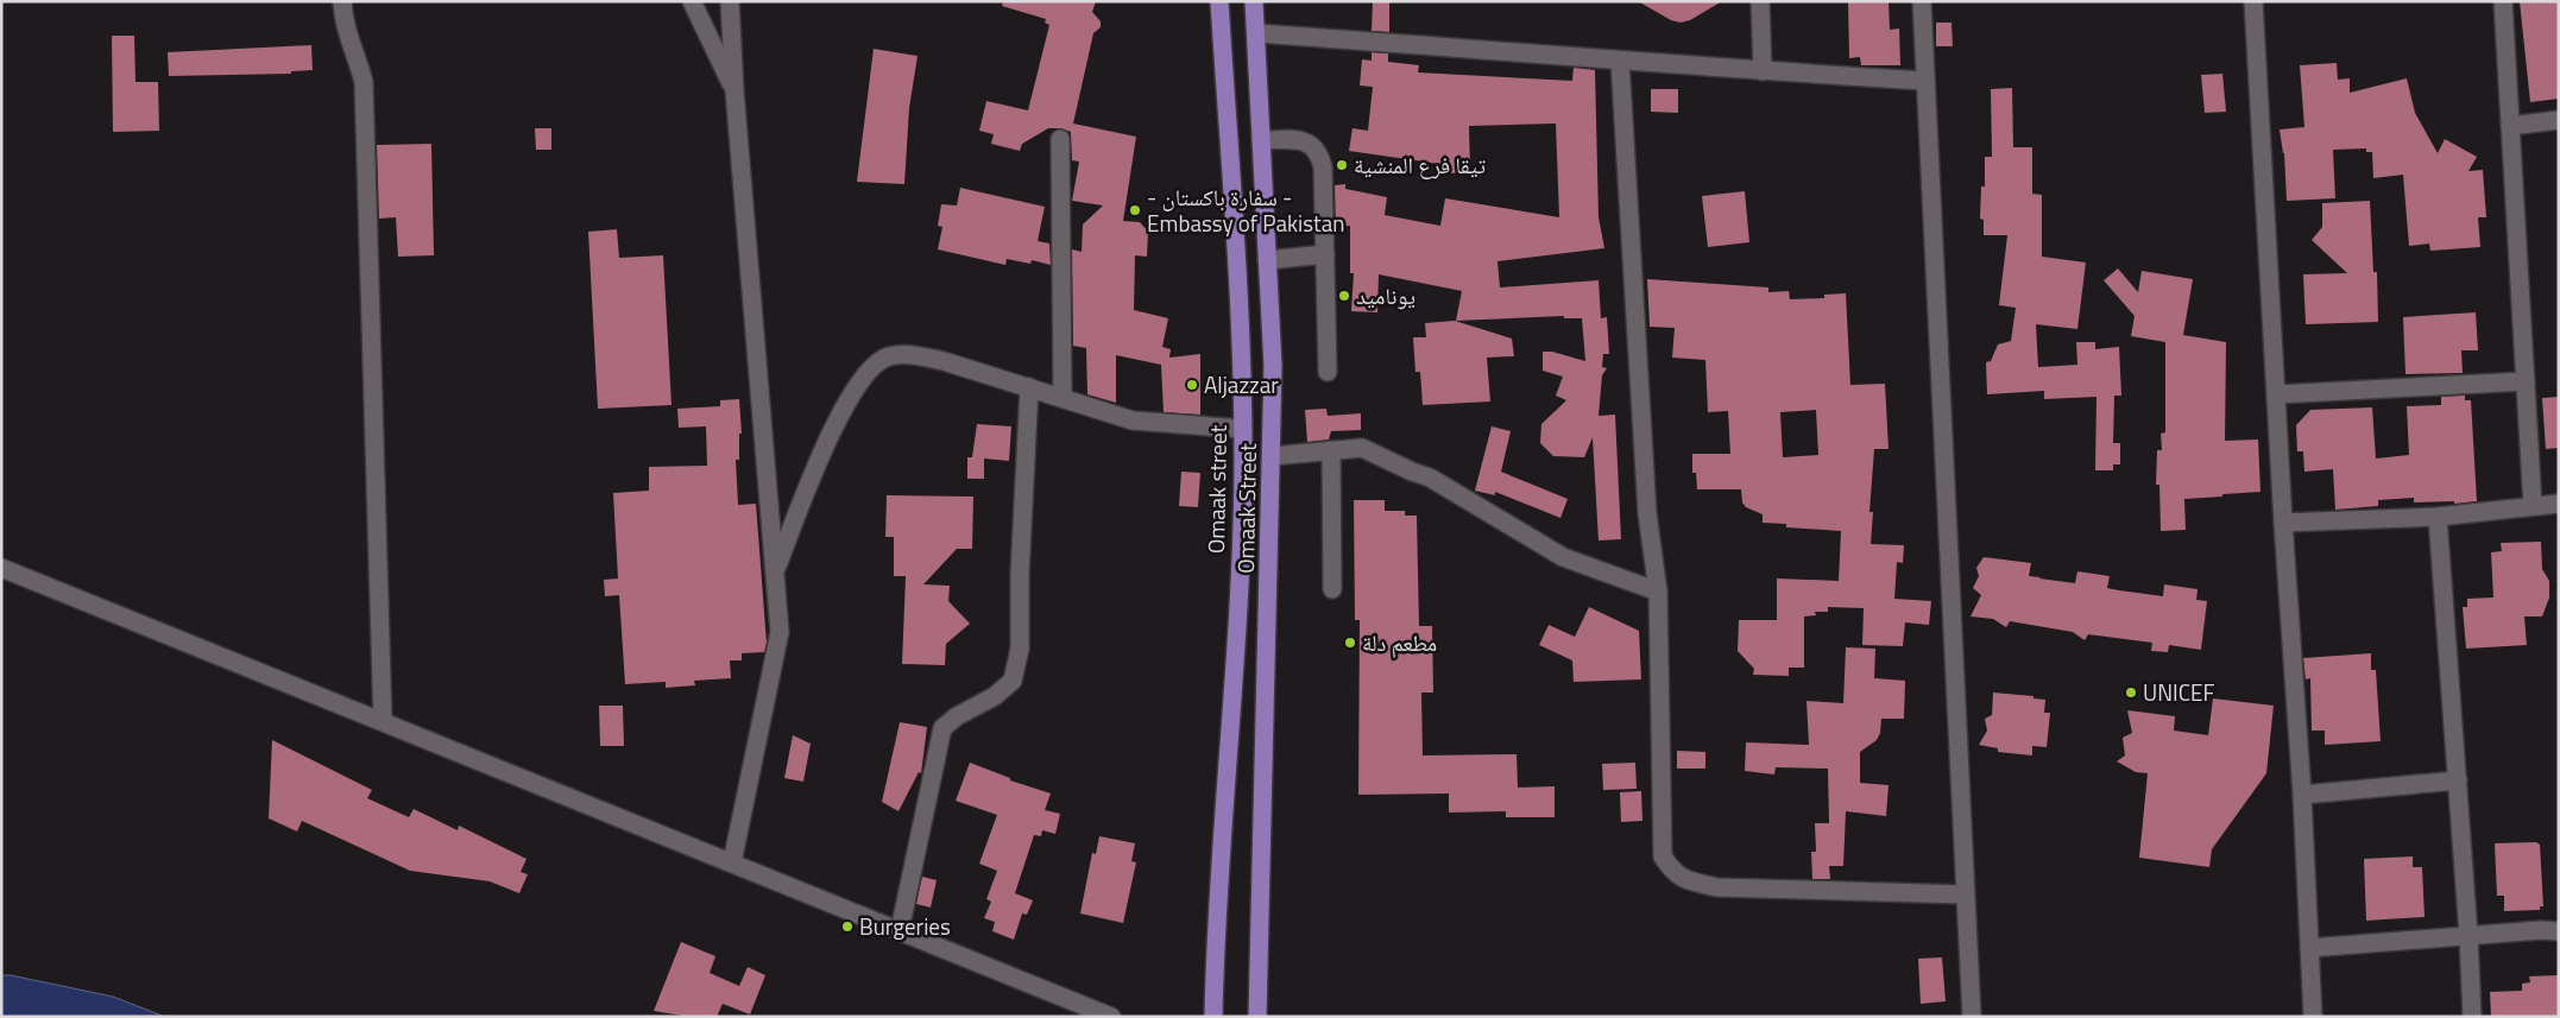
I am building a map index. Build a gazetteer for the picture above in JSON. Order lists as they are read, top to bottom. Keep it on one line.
{"streets":{"main road":["Omaak street","Omaak Street"]},"places":["تيقا فرع المنشية","- سفارة باكستان - Embassy of Pakistan","يوناميد","Aljazzar","مطعم دلة","UNICEF","Burgeries"]}
